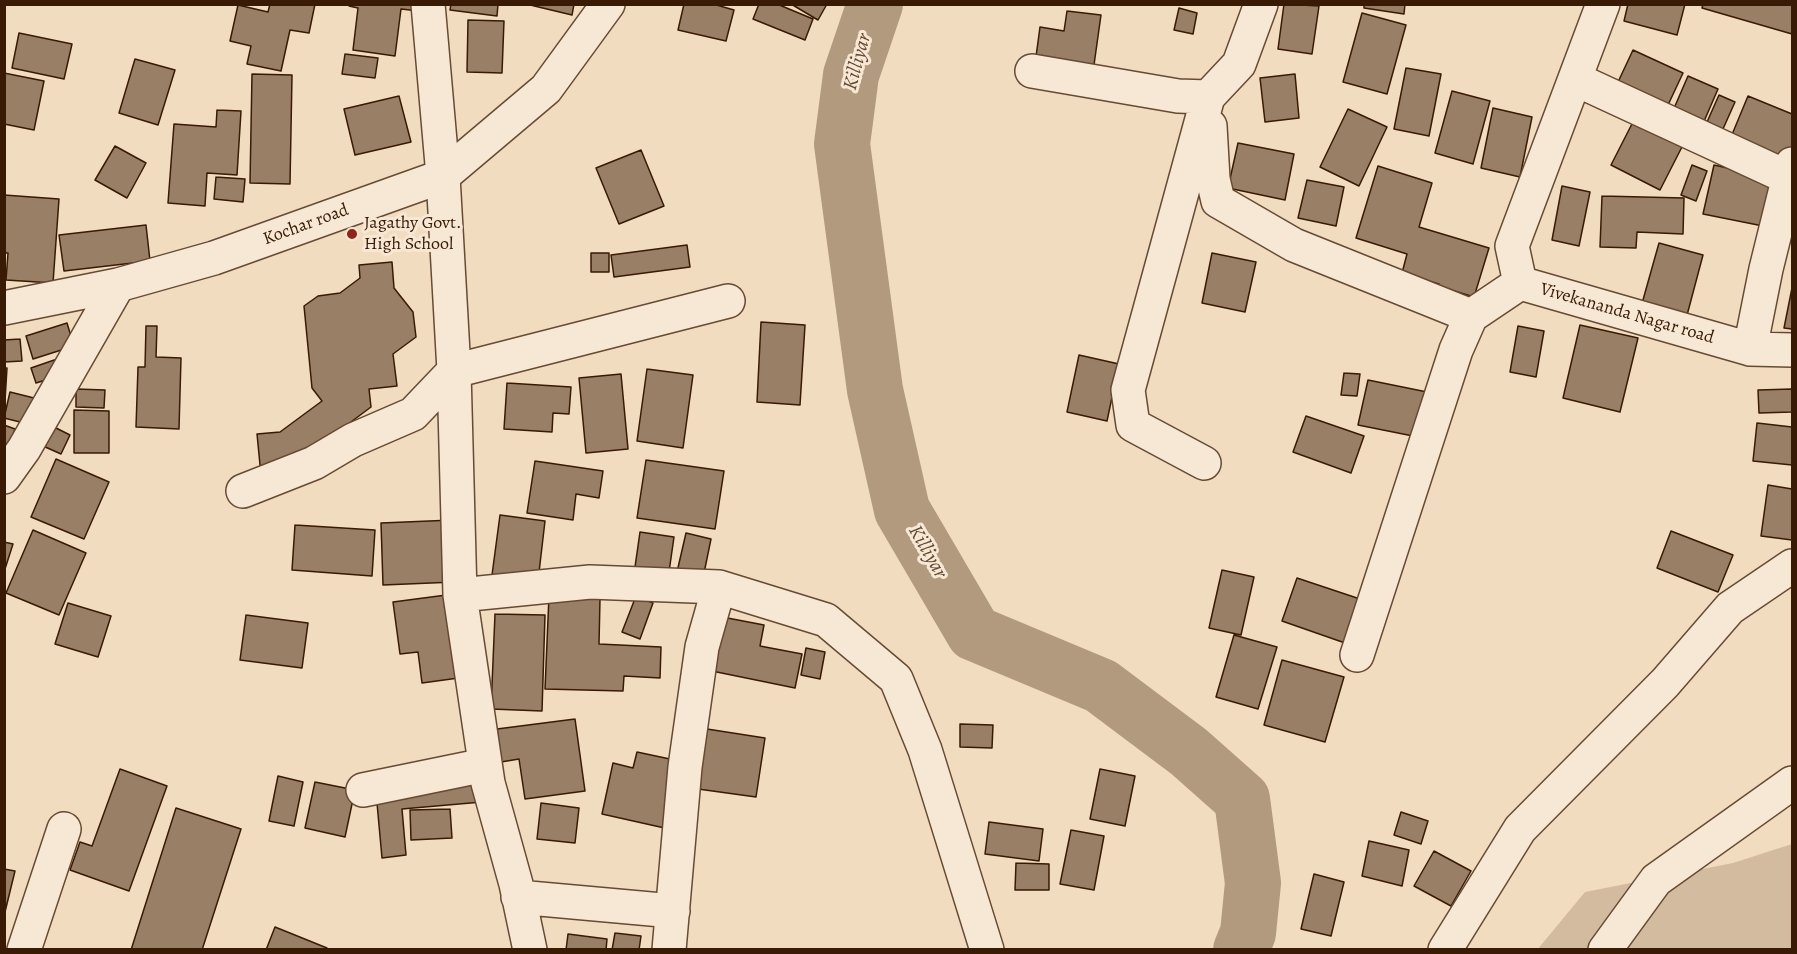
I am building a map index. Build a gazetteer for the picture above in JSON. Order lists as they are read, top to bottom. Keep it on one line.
{"streets":{"street":["Kochar road","Vivekananda Nagar road"]},"water":["Killiyar"],"places":["Jagathy Govt. High School"]}
